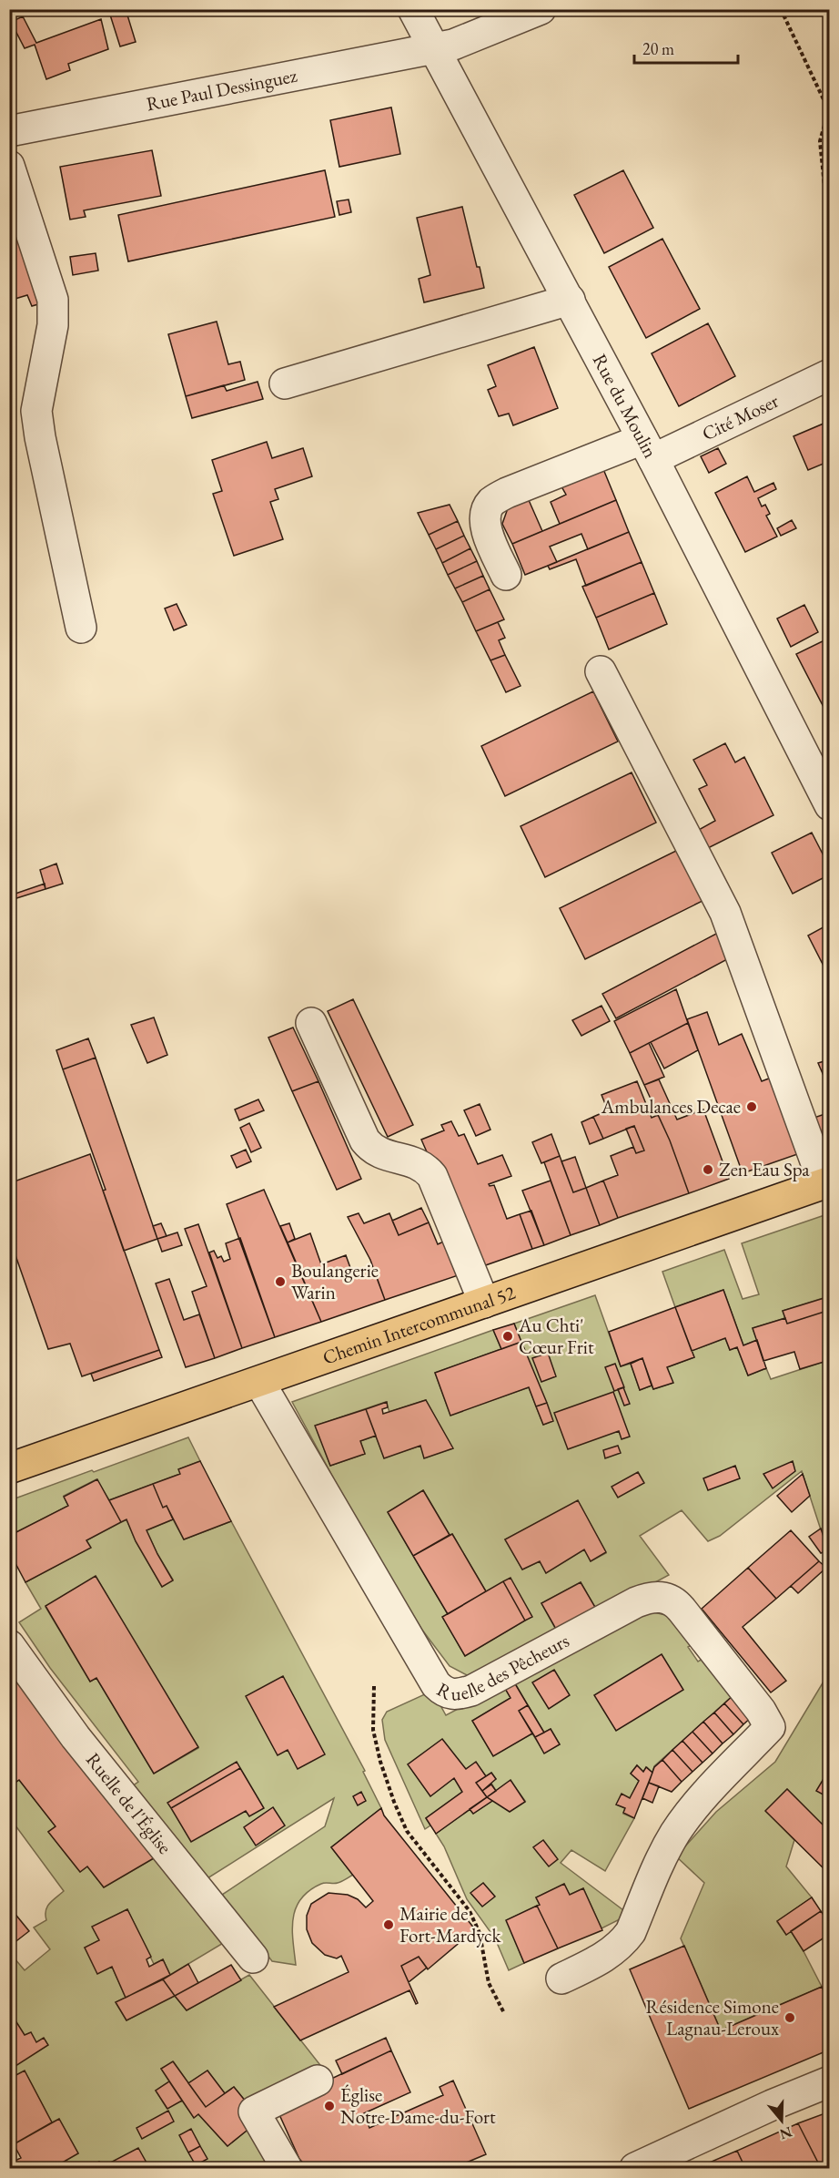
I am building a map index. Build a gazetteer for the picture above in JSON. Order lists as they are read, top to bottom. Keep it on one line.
{"streets":{"main road":["Chemin Intercommunal 52"],"street":["Rue Paul Dessinguez","Rue du Moulin","Cité Moser","Ruelle des Pêcheurs","Ruelle de l'Église"]},"crossings":[["Rue Paul Dessinguez","Rue du Moulin"],["Rue du Moulin","Cité Moser"],["Chemin Intercommunal 52","Ruelle des Pêcheurs"]],"places":["Ambulances Decae","Zen Eau Spa","Boulangerie Warin","Au Chti' Cœur Frit","Mairie de Fort-Mardyck","Résidence Simone Lagnau-Leroux","Église Notre-Dame-du-Fort"],"scale_bar":"20 m","north":"bottom"}
